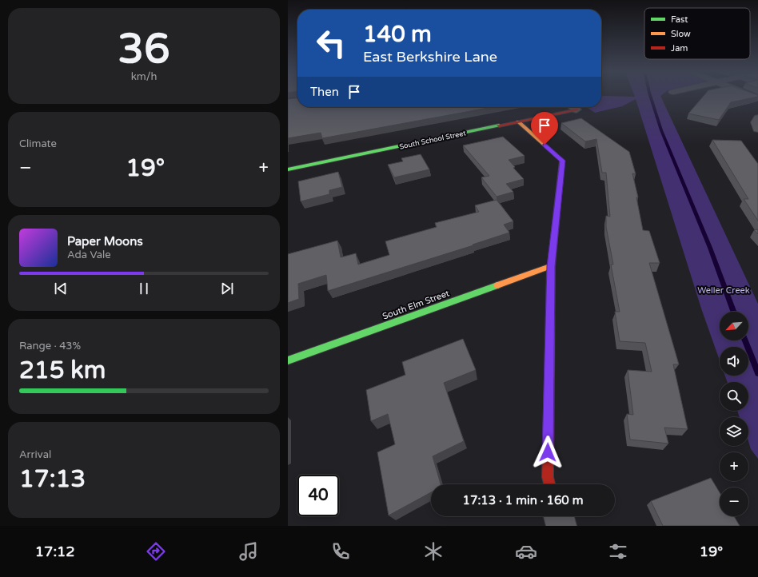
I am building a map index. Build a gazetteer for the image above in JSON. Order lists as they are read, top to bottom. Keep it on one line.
{"streets":{"street":["South School Street","South Elm Street"]},"parks":["Weller Creek"],"legend":["Fast","Slow","Jam"],"north":"bottom left","page":{"tile":[["36","km/h"],"Climate",["Range · 43%","215 km"],["Arrival","17:13"]],"turn":["140 m","East Berkshire Lane"],"then":"Then","heat":["−","19°","+"],"song":["Paper Moons","Ada Vale"],"map_buttons":["+","−"],"limit":"40","trip":"17:13 · 1 min · 160 m","tabs":["17:12","19°"]}}
